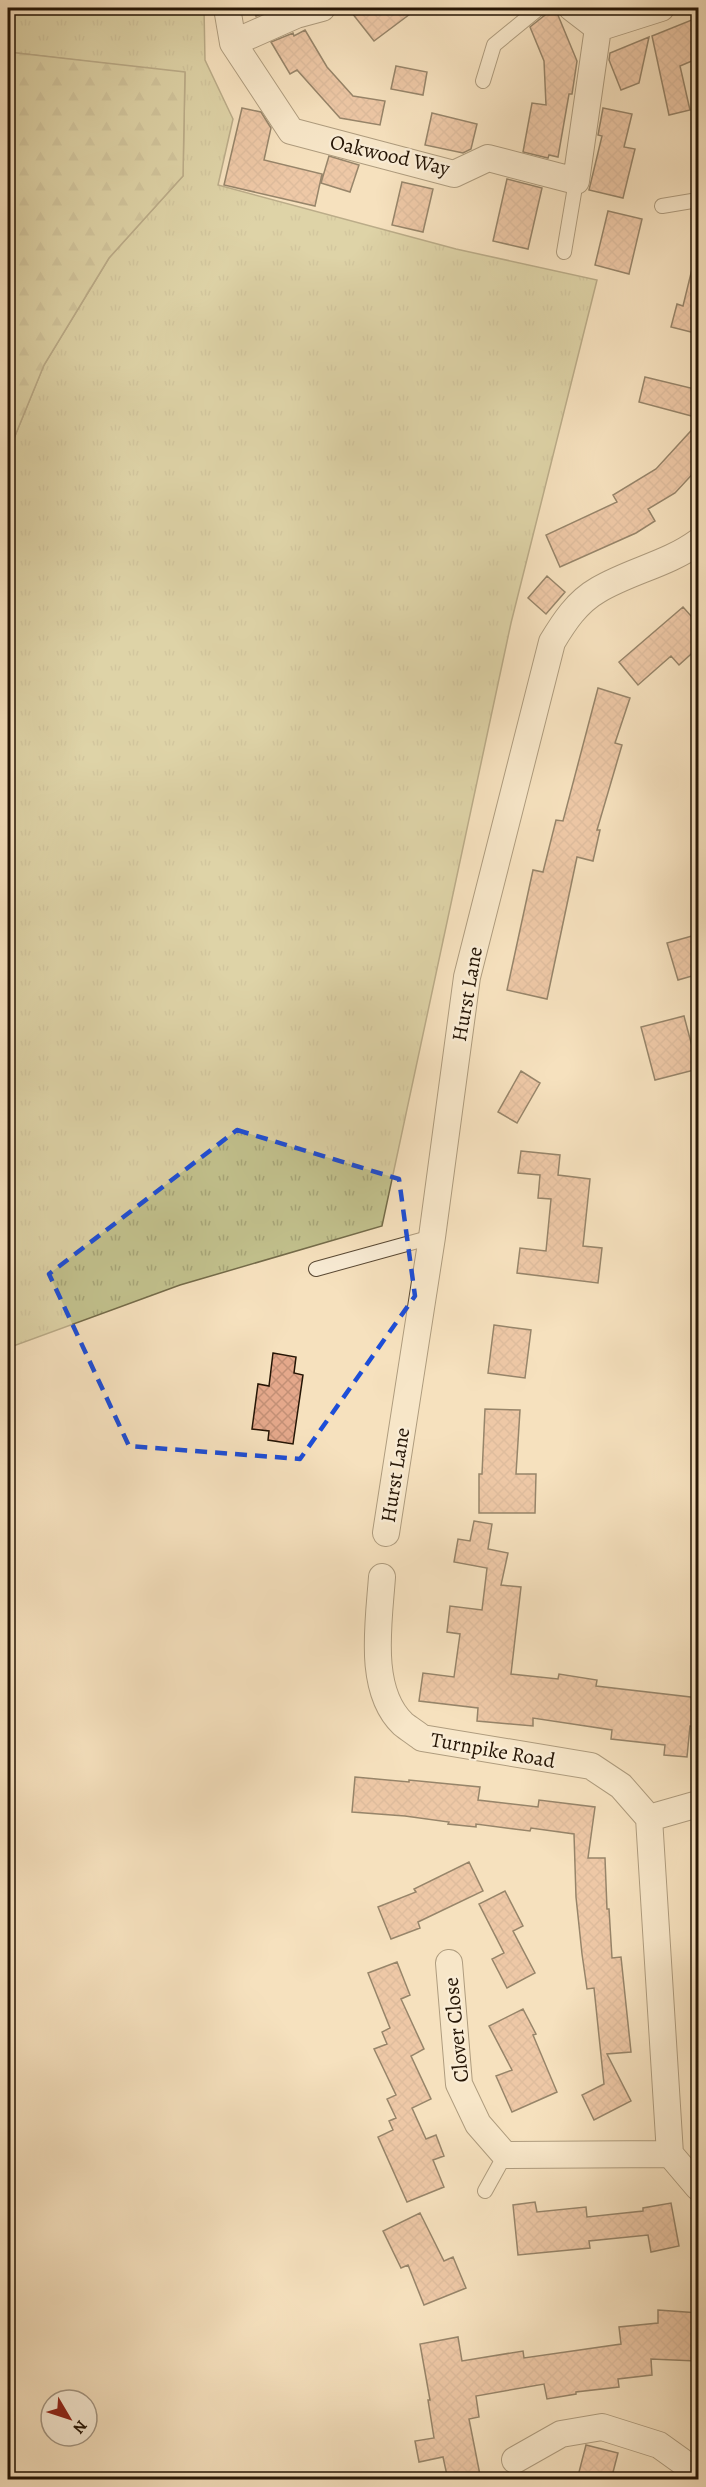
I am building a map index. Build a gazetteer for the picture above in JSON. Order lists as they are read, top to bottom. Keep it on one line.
{"streets":{"street":["Oakwood Way","Hurst Lane","Turnpike Road","Clover Close"]},"north":"bottom right"}
